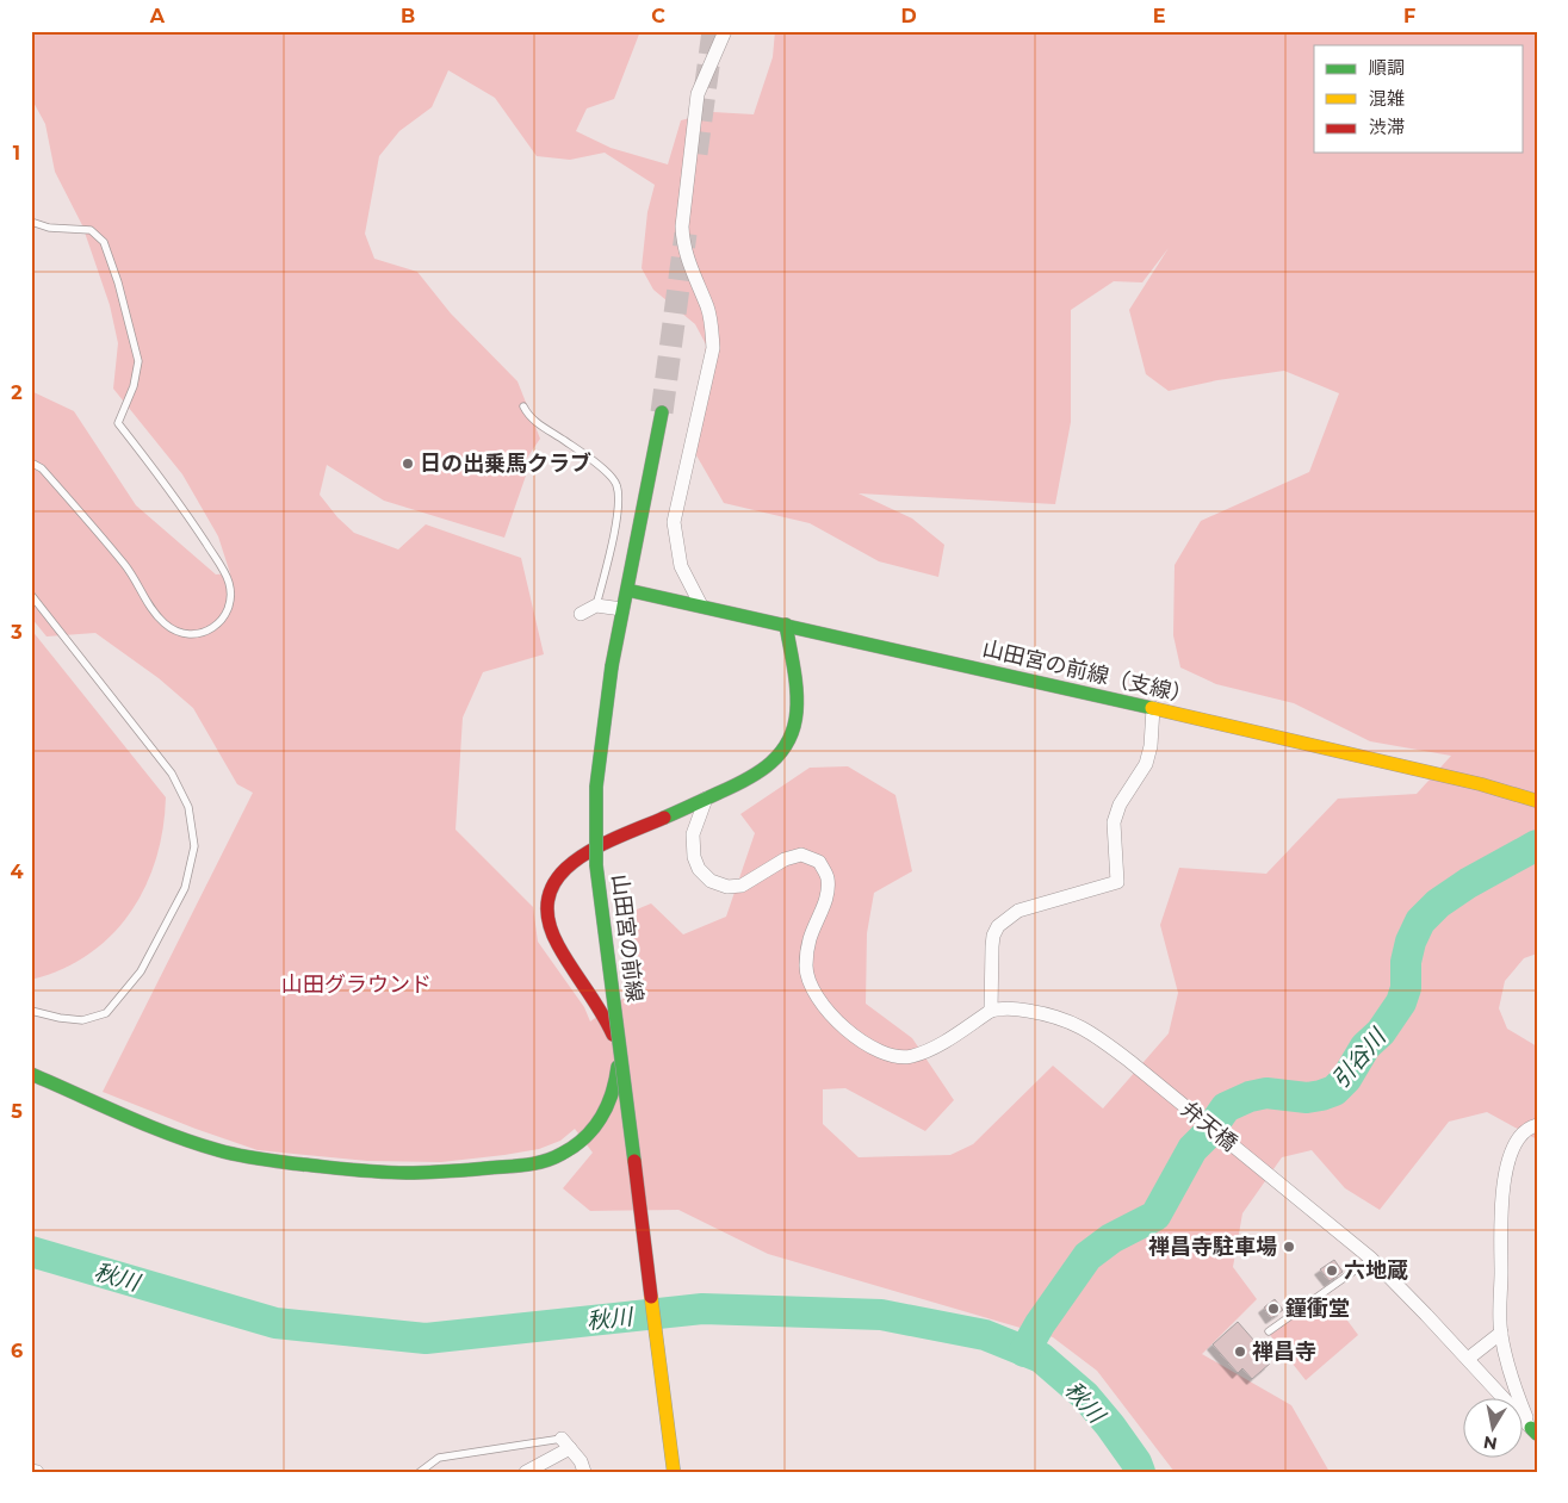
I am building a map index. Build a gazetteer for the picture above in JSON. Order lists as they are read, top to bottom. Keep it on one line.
{"streets":{"main road":["山田宮の前線（支線）","山田宮の前線"],"street":["弁天橋"]},"crossings":[["山田宮の前線（支線）","山田宮の前線"]],"water":["引谷川","秋川"],"parks":["山田グラウンド"],"places":["日の出乗馬クラブ","禅昌寺駐車場","六地蔵","鐘衝堂","禅昌寺"],"legend":["順調","混雑","渋滞"],"north":"bottom","grid":{"columns":["A","B","C","D","E","F"],"rows":["1","2","3","4","5","6"]}}
